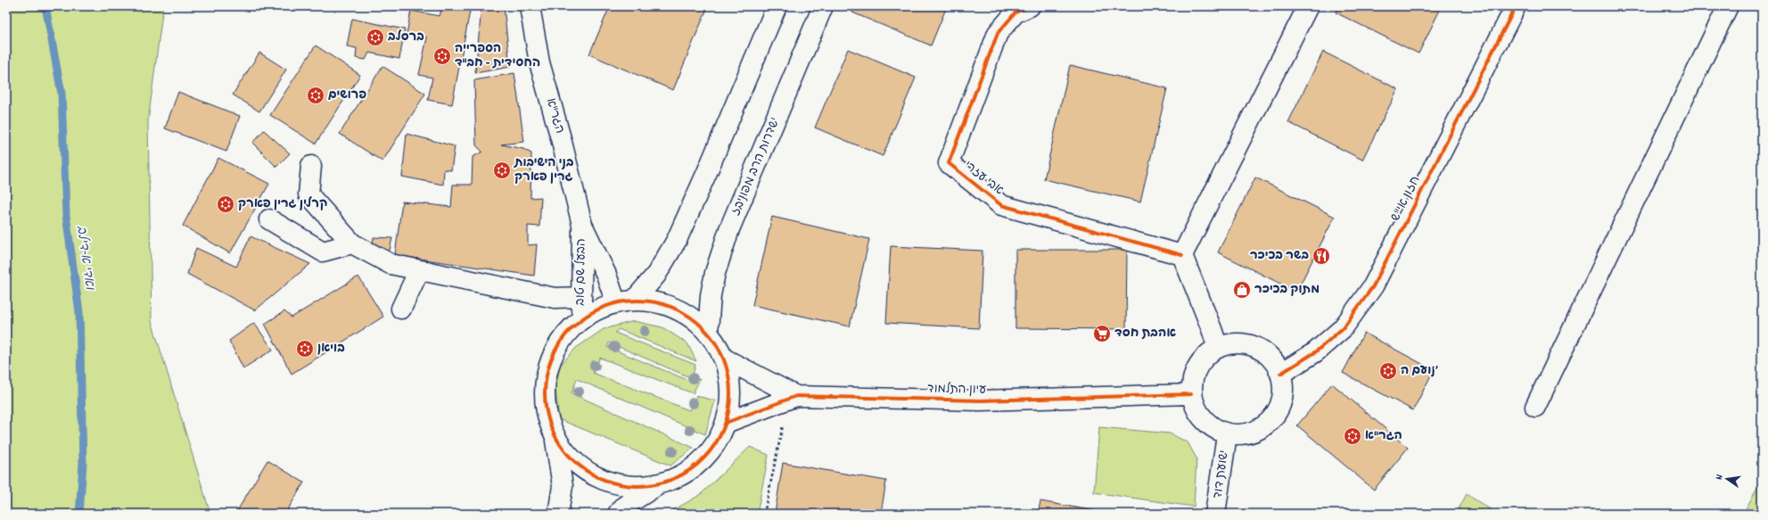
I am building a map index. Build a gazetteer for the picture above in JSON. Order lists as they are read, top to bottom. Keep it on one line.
{"streets":{"street":["הגר\"א","שדרות הרב מפוניבז'","אבי עזרי","חזון אי\"ש","הבעל שם טוב","עיון התלמוד","ישועת דוד"]},"crossings":[["הגר\"א","הבעל שם טוב"],["חזון אי\"ש","עיון התלמוד"],["חזון אי\"ש","ישועת דוד"],["עיון התלמוד","ישועת דוד"]],"water":["ואדי א-דילב"],"places":{"synagogue":["ברסלב","הספרייה החסידית - חב\"ד","פרושים","בני הישיבות גרין פארק","קרלין גרין פארק","בויאן","נועם ה’","הגר\"א"],"restaurant":["בשר בכיכר"],"shop":["מתוק בכיכר"],"supermarket":["אהבת חסד"]},"north":"left"}
